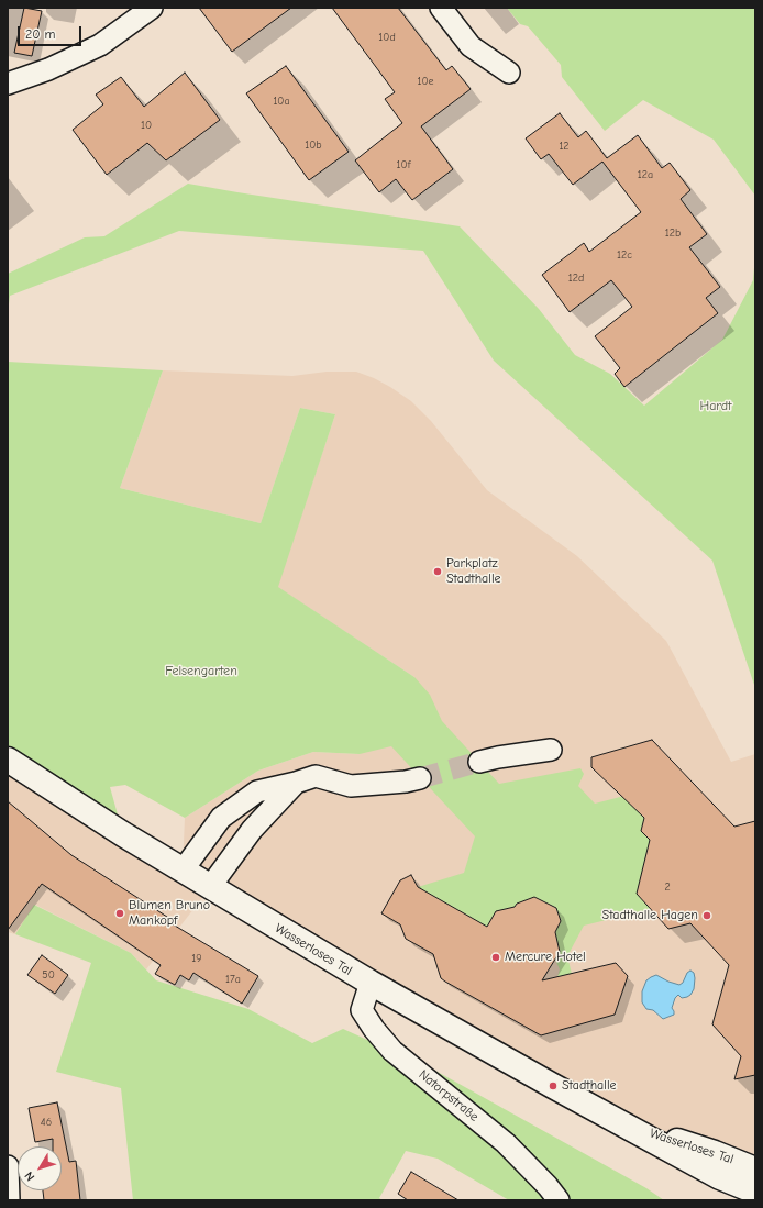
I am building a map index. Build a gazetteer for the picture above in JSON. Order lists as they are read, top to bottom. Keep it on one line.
{"streets":{"main road":["Wasserloses Tal"],"street":["Natorpstraße"]},"crossings":[["Wasserloses Tal","Natorpstraße"]],"parks":["Hardt","Felsengarten"],"places":["Parkplatz Stadthalle","Blumen Bruno Mankopf","Stadthalle Hagen","Mercure Hotel","Stadthalle"],"house_numbers":["10d","10e","10a","10","10b","12","10f","12a","12b","12c","12d","2","19","50","17a","46"],"scale_bar":"20 m","north":"bottom left"}
